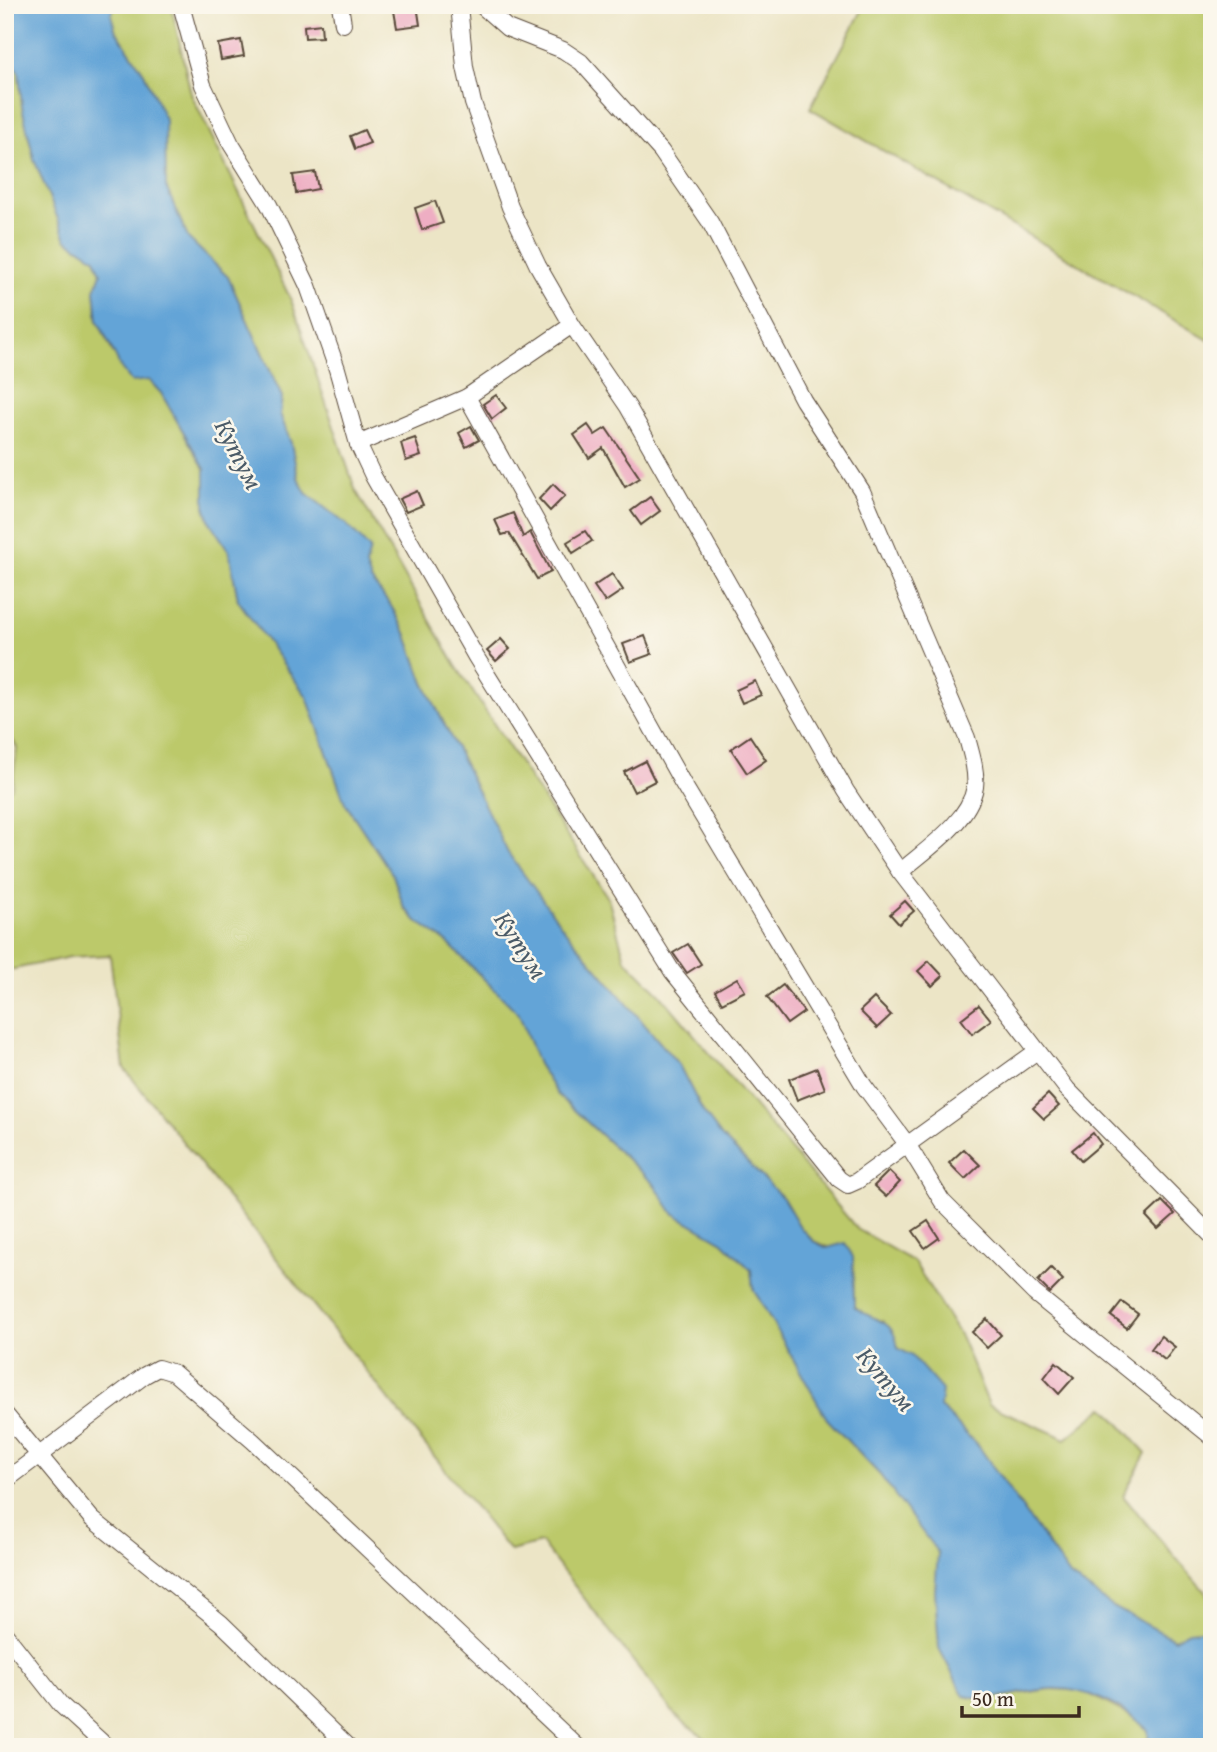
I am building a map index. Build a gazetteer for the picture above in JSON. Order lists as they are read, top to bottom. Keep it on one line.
{"water":["Кутум"],"scale_bar":"50 m"}
